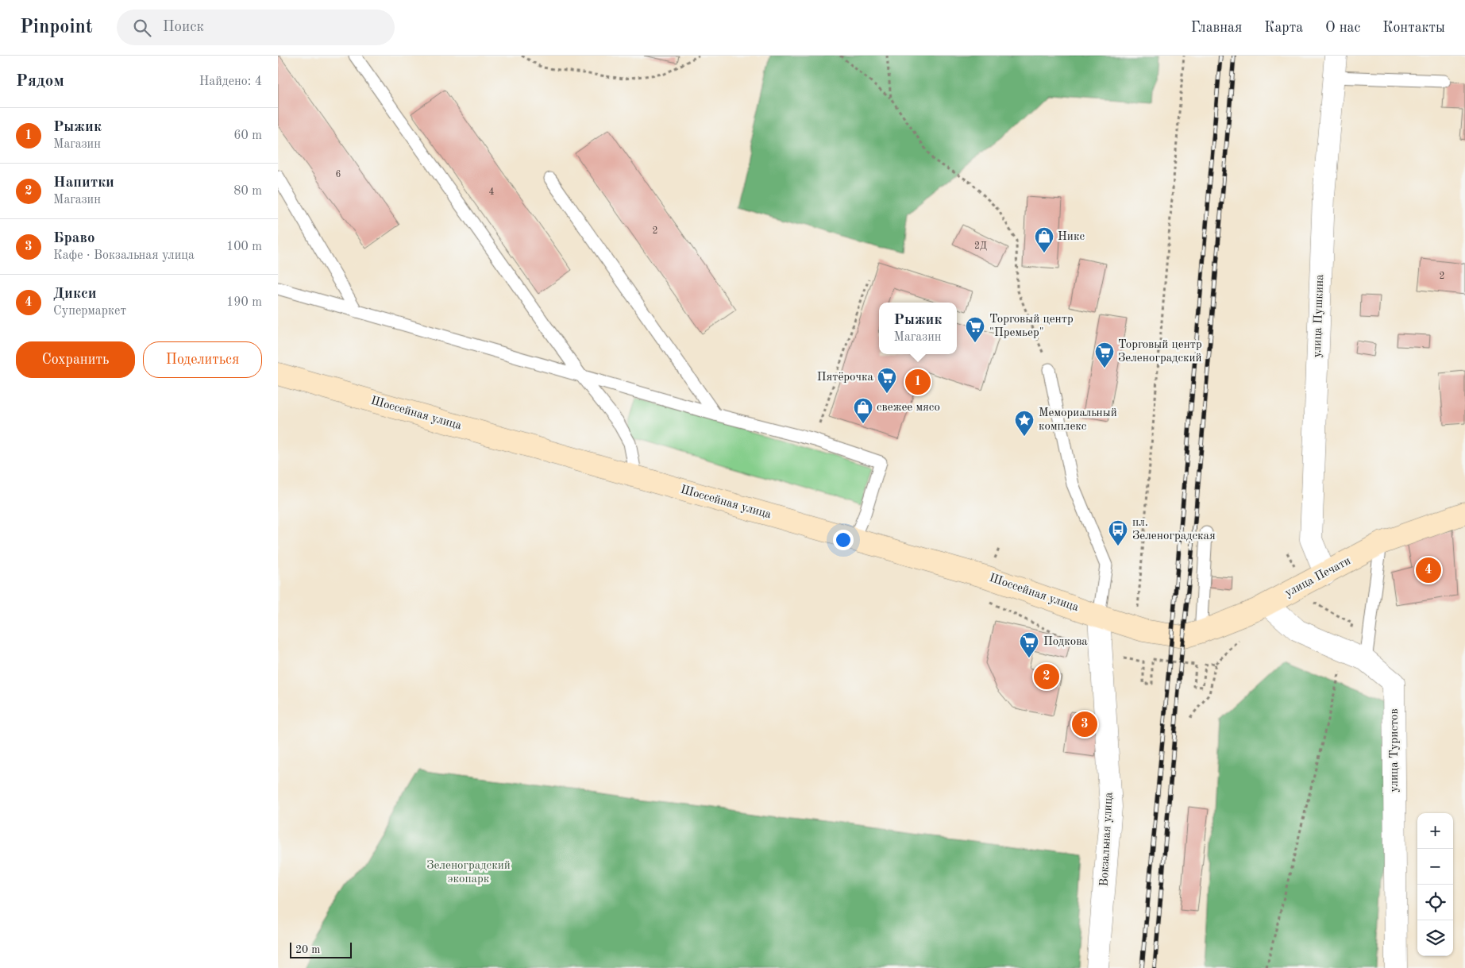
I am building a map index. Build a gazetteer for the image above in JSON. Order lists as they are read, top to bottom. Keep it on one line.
{"streets":{"street":["улица Пушкина","Шоссейная улица","улица Печати","улица Туристов","Вокзальная улица"]},"crossings":[["улица Пушкина","улица Печати"],["Шоссейная улица","улица Печати"],["Шоссейная улица","Вокзальная улица"],["улица Печати","улица Туристов"]],"parks":["Зеленоградский экопарк"],"places":{"shop":["Никс","свежее мясо"],"supermarket":["Торговый центр \"Премьер\"","Торговый центр Зеленоградский","Пятёрочка","Подкова"],"place":["Мемориальный комплекс"],"bus stop":["пл. Зеленоградская"]},"house_numbers":["6","4","2","2Д","2"],"scale_bar":"20 m","page":{"header":"Pinpoint","search":"Поиск","nav":["Главная","Карта","О нас","Контакты"],"heading":["Рядом","Найдено: 4"],"list":[{"mark":"1","name":"Рыжик","note":"Магазин","value":"60 m"},{"mark":"2","name":"Напитки","note":"Магазин","value":"80 m"},{"mark":"3","name":"Браво","note":"Кафе · Вокзальная улица","value":"100 m"},{"mark":"4","name":"Дикси","note":"Супермаркет","value":"190 m"}],"popup":["Рыжик","Магазин"],"buttons":["Сохранить","Поделиться"],"pins":["1","4","2","3"],"map_buttons":["+","−"],"scale":"20 m"}}
